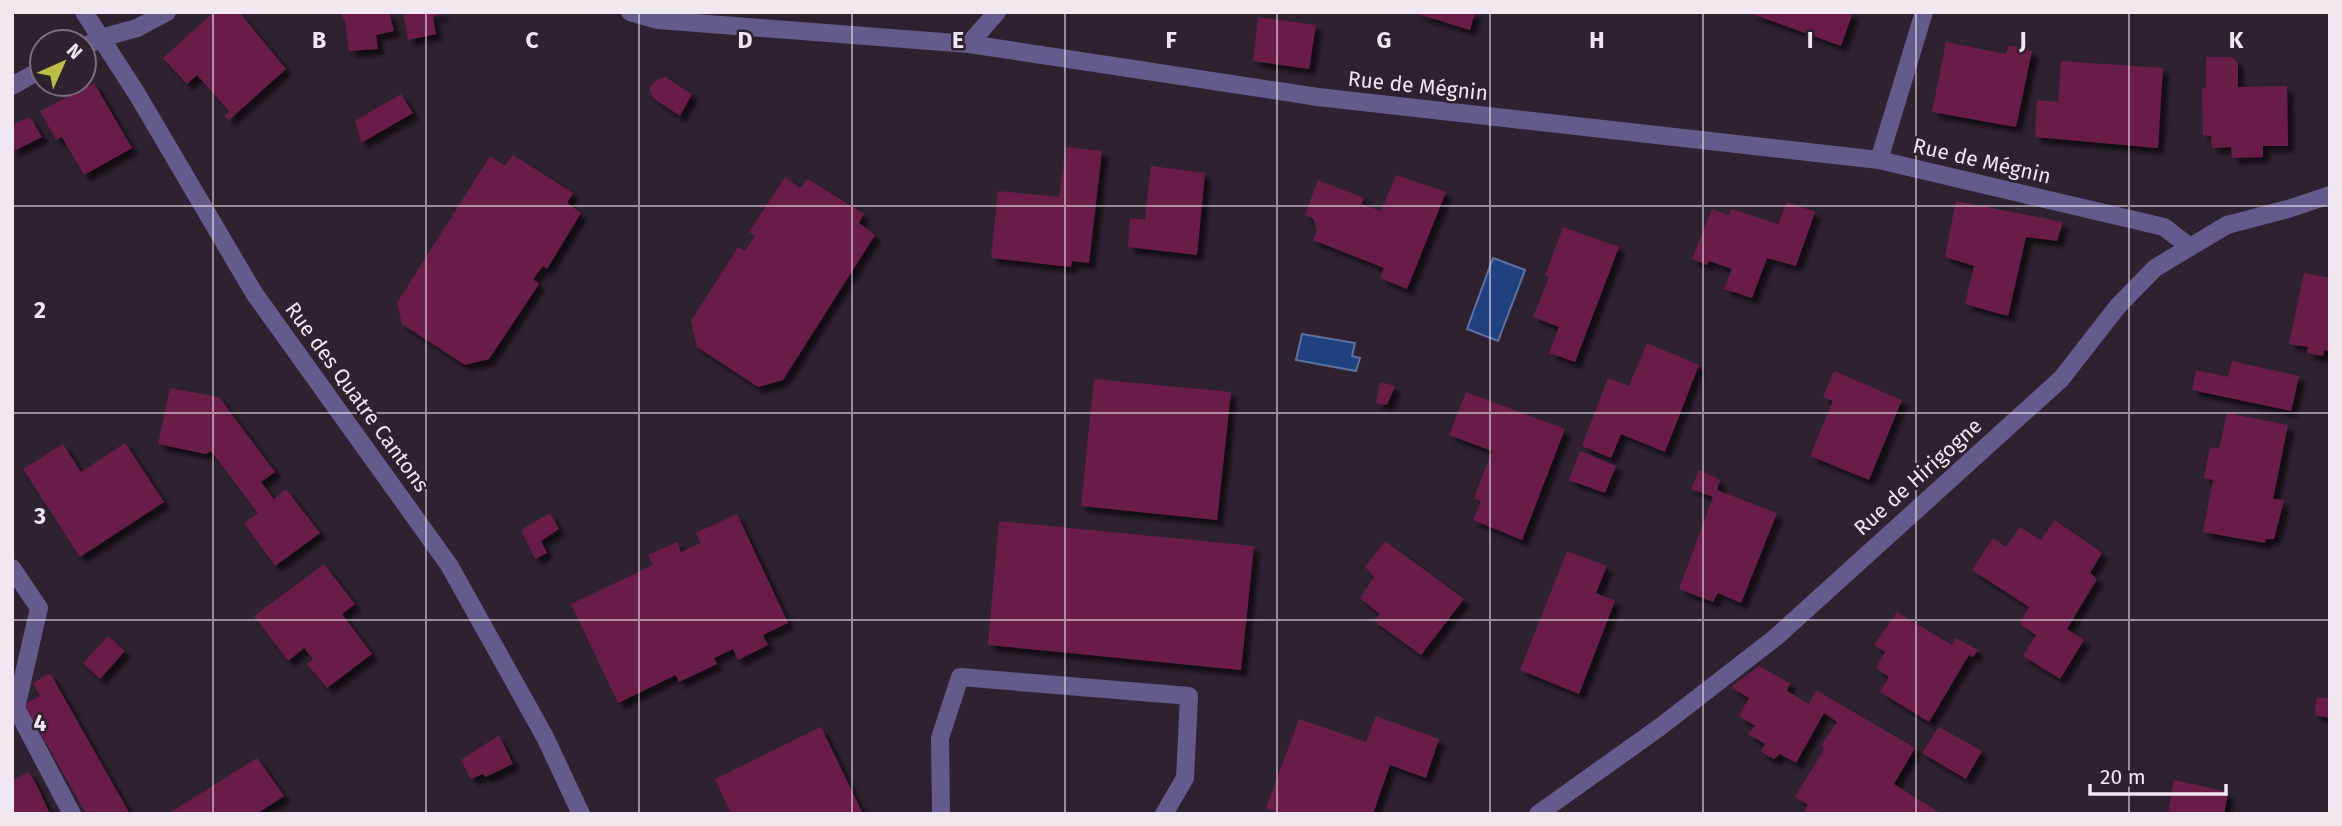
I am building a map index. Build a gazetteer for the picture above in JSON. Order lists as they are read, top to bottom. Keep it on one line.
{"streets":{"street":["Rue de Mégnin","Rue des Quatre Cantons","Rue de Hirigogne"]},"crossings":[["Rue de Mégnin","Rue de Hirigogne"]],"scale_bar":"20 m","north":"top right","grid":{"columns":["B","C","D","E","F","G","H","I","J","K"],"rows":["2","3","4"]}}
